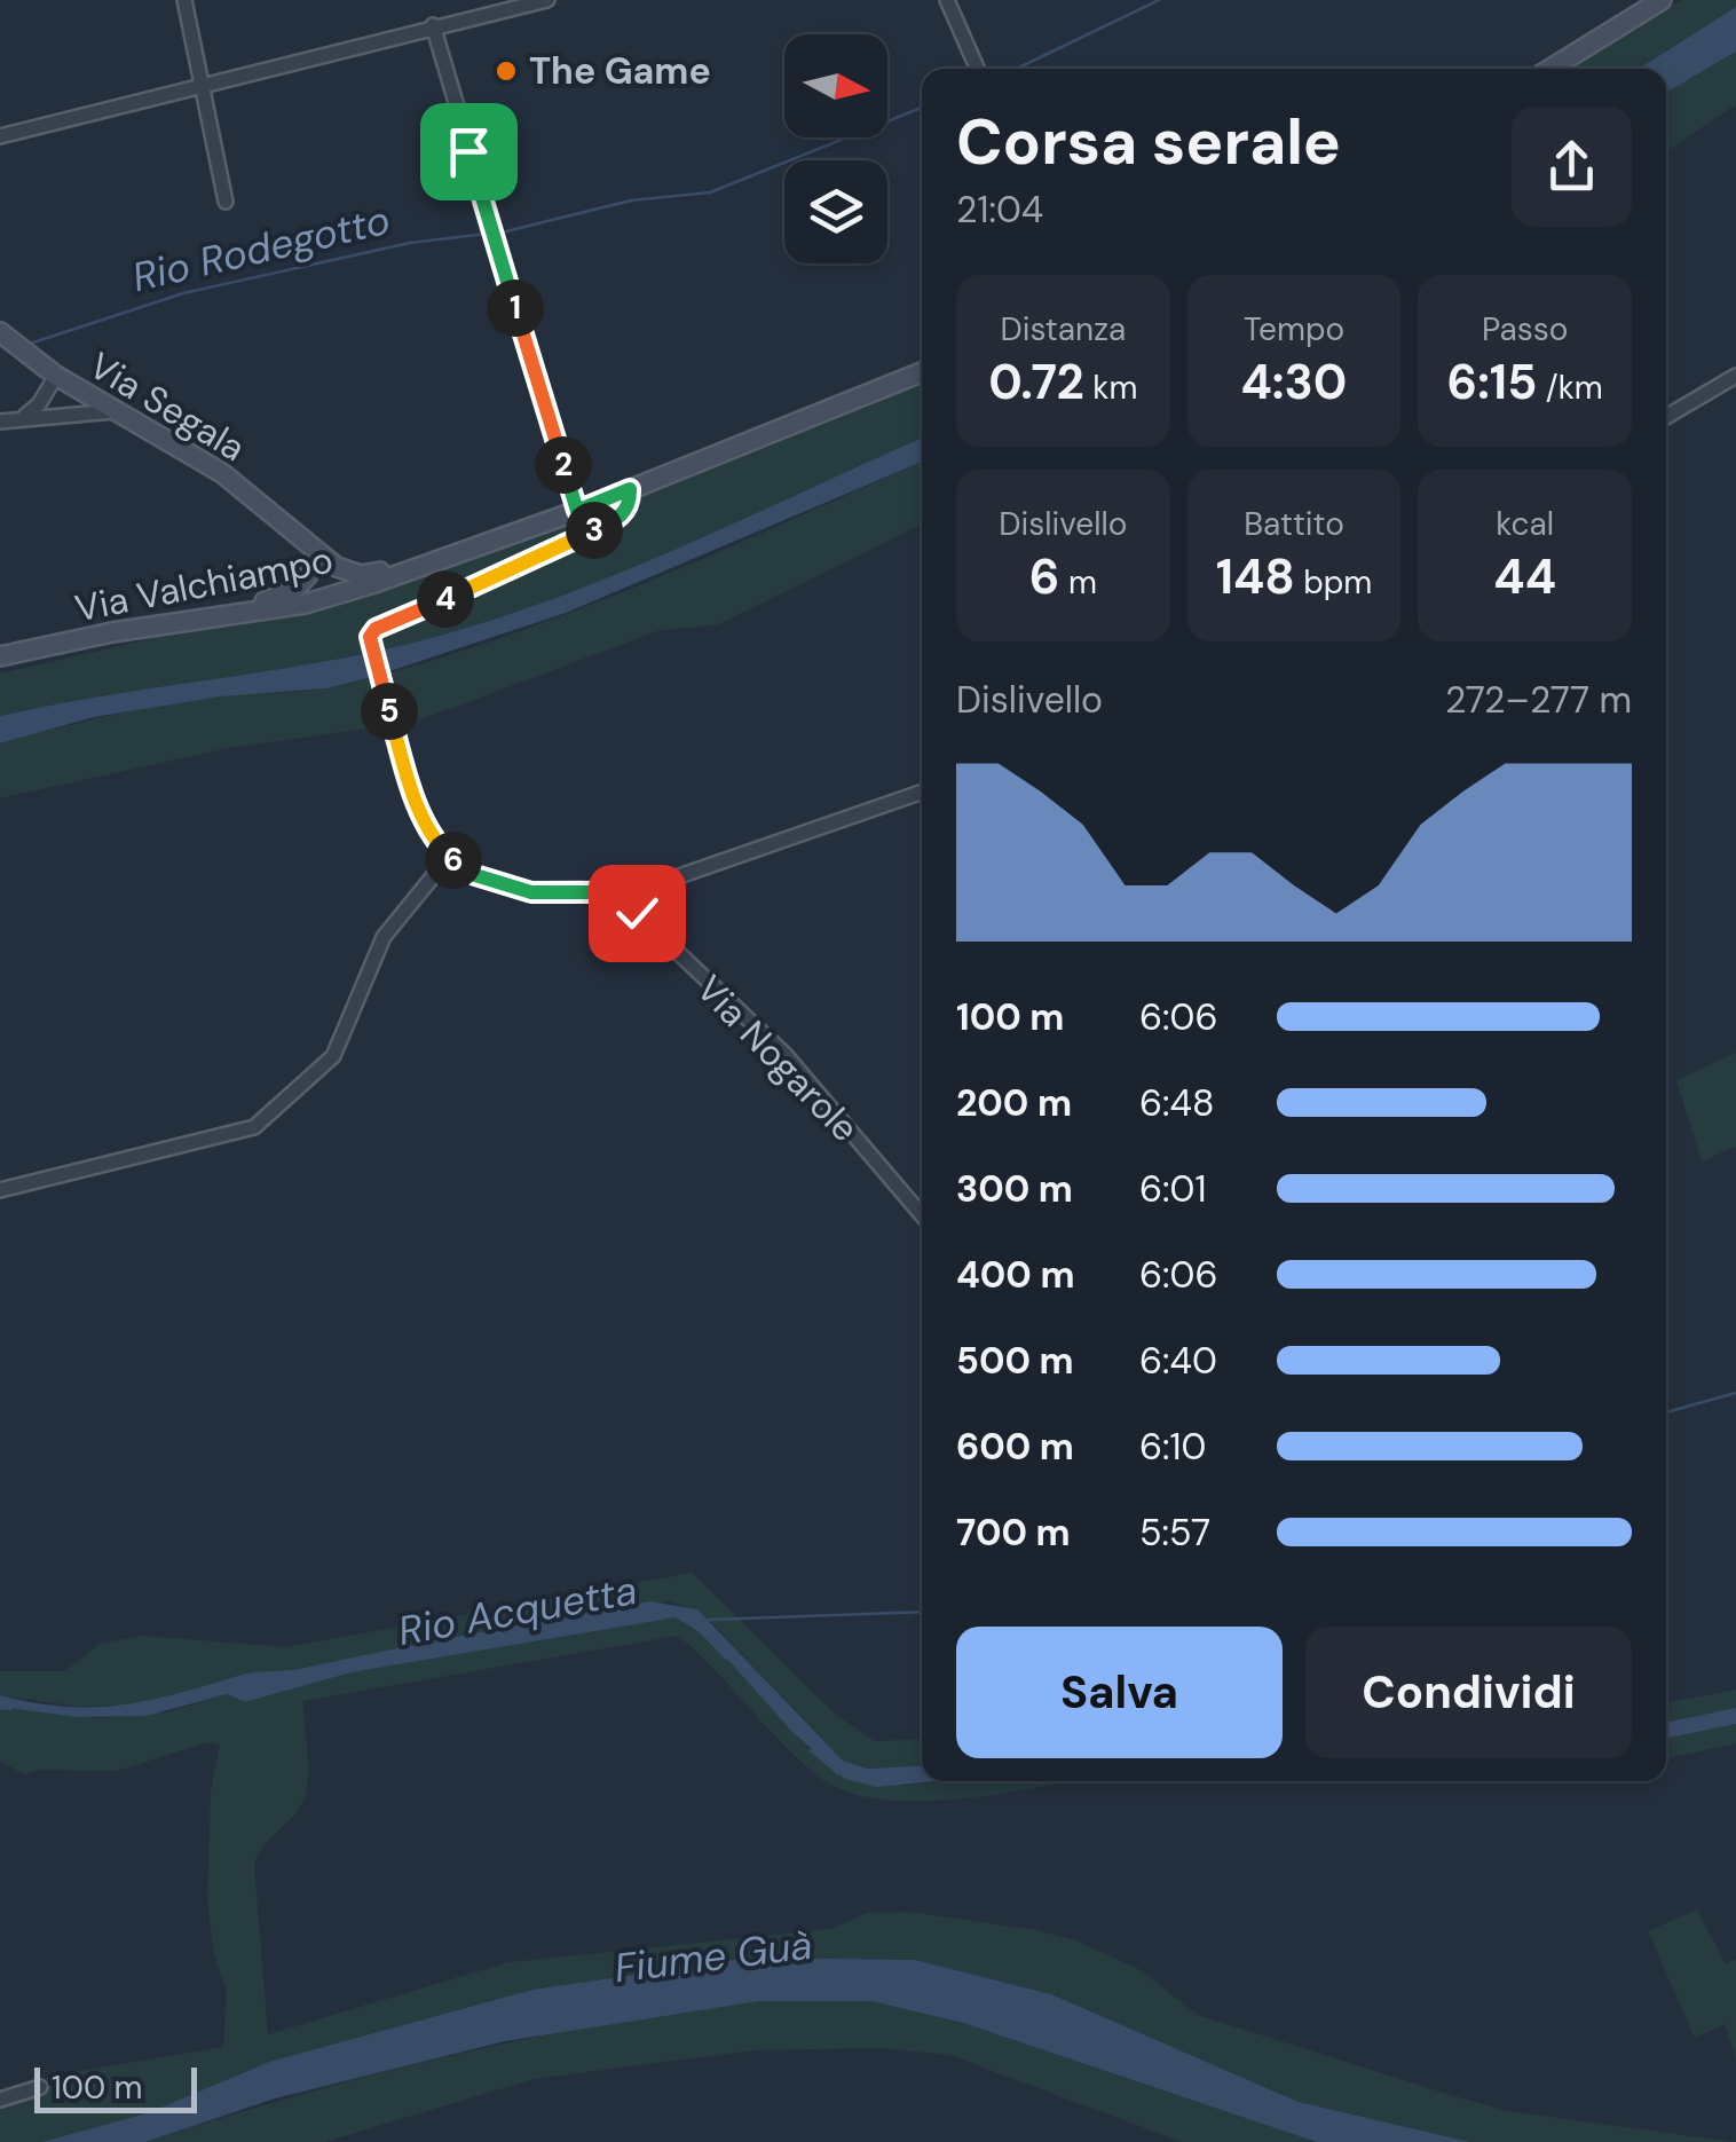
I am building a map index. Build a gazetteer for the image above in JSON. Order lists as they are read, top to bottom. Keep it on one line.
{"streets":{"main road":["Via Segala","Via Valchiampo"],"street":["Via Nogarole"]},"water":["Rio Rodegotto","Rio Acquetta","Fiume Guà"],"places":["The Game"],"scale_bar":"100 m","north":"right","page":{"heading":["Corsa serale","21:04"],"stats":[["Distanza","0.72 km"],["Tempo","4:30"],["Passo","6:15 /km"],["Dislivello","6 m"],["Battito","148 bpm"],["kcal","44"]],"pins":["1","2","3","4","5","6"],"chart":["Dislivello","272–277 m"],"list":[{"name":"100 m","note":"6:06"},{"name":"200 m","note":"6:48"},{"name":"300 m","note":"6:01"},{"name":"400 m","note":"6:06"},{"name":"500 m","note":"6:40"},{"name":"600 m","note":"6:10"},{"name":"700 m","note":"5:57"}],"buttons":["Salva","Condividi"],"scale":"100 m"}}
